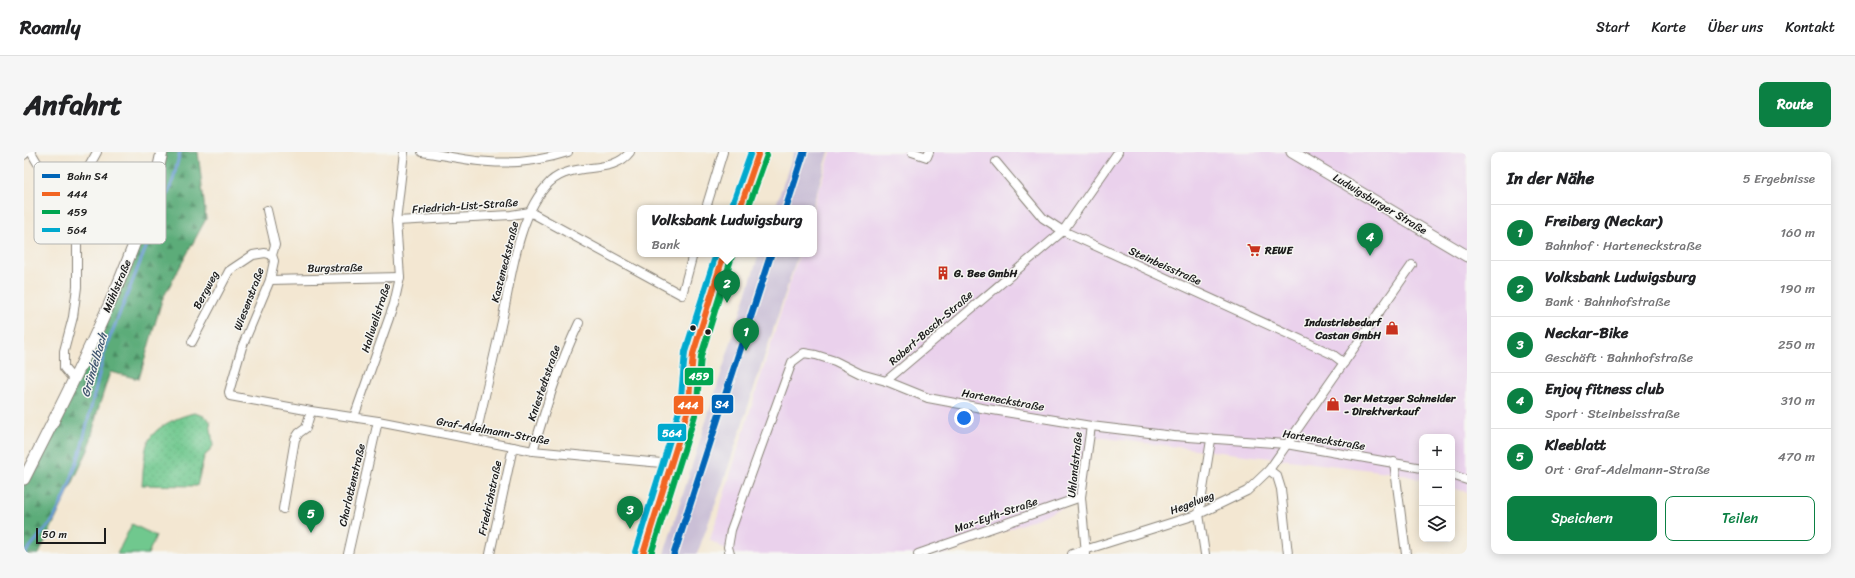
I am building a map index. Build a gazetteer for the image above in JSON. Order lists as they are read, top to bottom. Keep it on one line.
{"streets":{"main road":["Ludwigsburger Straße","Mühlstraße"],"street":["Friedrich-List-Straße","Kasteneckstraße","Steinbeisstraße","Burgstraße","Bergweg","Wiesenstraße","Hallweilstraße","Robert-Bosch-Straße","Kniestedtstraße","Harteneckstraße","Graf-Adelmann-Straße","Uhlandstraße","Charlottenstraße","Friedrichstraße","Hegelweg","Max-Eyth-Straße"]},"crossings":[["Friedrich-List-Straße","Kasteneckstraße"],["Friedrich-List-Straße","Hallweilstraße"],["Kasteneckstraße","Graf-Adelmann-Straße"],["Steinbeisstraße","Robert-Bosch-Straße"],["Burgstraße","Wiesenstraße"],["Burgstraße","Hallweilstraße"],["Bergweg","Wiesenstraße"],["Wiesenstraße","Graf-Adelmann-Straße"],["Hallweilstraße","Graf-Adelmann-Straße"],["Robert-Bosch-Straße","Harteneckstraße"],["Kniestedtstraße","Graf-Adelmann-Straße"],["Harteneckstraße","Uhlandstraße"],["Harteneckstraße","Hegelweg"],["Graf-Adelmann-Straße","Charlottenstraße"],["Graf-Adelmann-Straße","Friedrichstraße"],["Uhlandstraße","Hegelweg"],["Uhlandstraße","Max-Eyth-Straße"]],"water":["Gründelbach"],"places":{"supermarket":["REWE"],"building":["G. Bee GmbH"],"shop":["Industriebedarf Castan GmbH","Der Metzger Schneider - Direktverkauf"]},"lines":["rail line S4","transit line 444","transit line 564","transit line 459"],"legend":["Bahn S4","444","459","564"],"scale_bar":"50 m","page":{"header":"Roamly","nav":["Start","Karte","Über uns","Kontakt"],"title":"Anfahrt","buttons":["Route",["Speichern","Teilen"]],"heading":["In der Nähe","5 Ergebnisse"],"list":[{"mark":"1","name":"Freiberg (Neckar)","note":"Bahnhof · Harteneckstraße","value":"160 m"},{"mark":"2","name":"Volksbank Ludwigsburg","note":"Bank · Bahnhofstraße","value":"190 m"},{"mark":"3","name":"Neckar-Bike","note":"Geschäft · Bahnhofstraße","value":"250 m"},{"mark":"4","name":"Enjoy fitness club","note":"Sport · Steinbeisstraße","value":"310 m"},{"mark":"5","name":"Kleeblatt","note":"Ort · Graf-Adelmann-Straße","value":"470 m"}],"popup":["Volksbank Ludwigsburg","Bank"],"pins":["4","2","1","3","5"],"map_buttons":["+","−"],"scale":"50 m"}}
